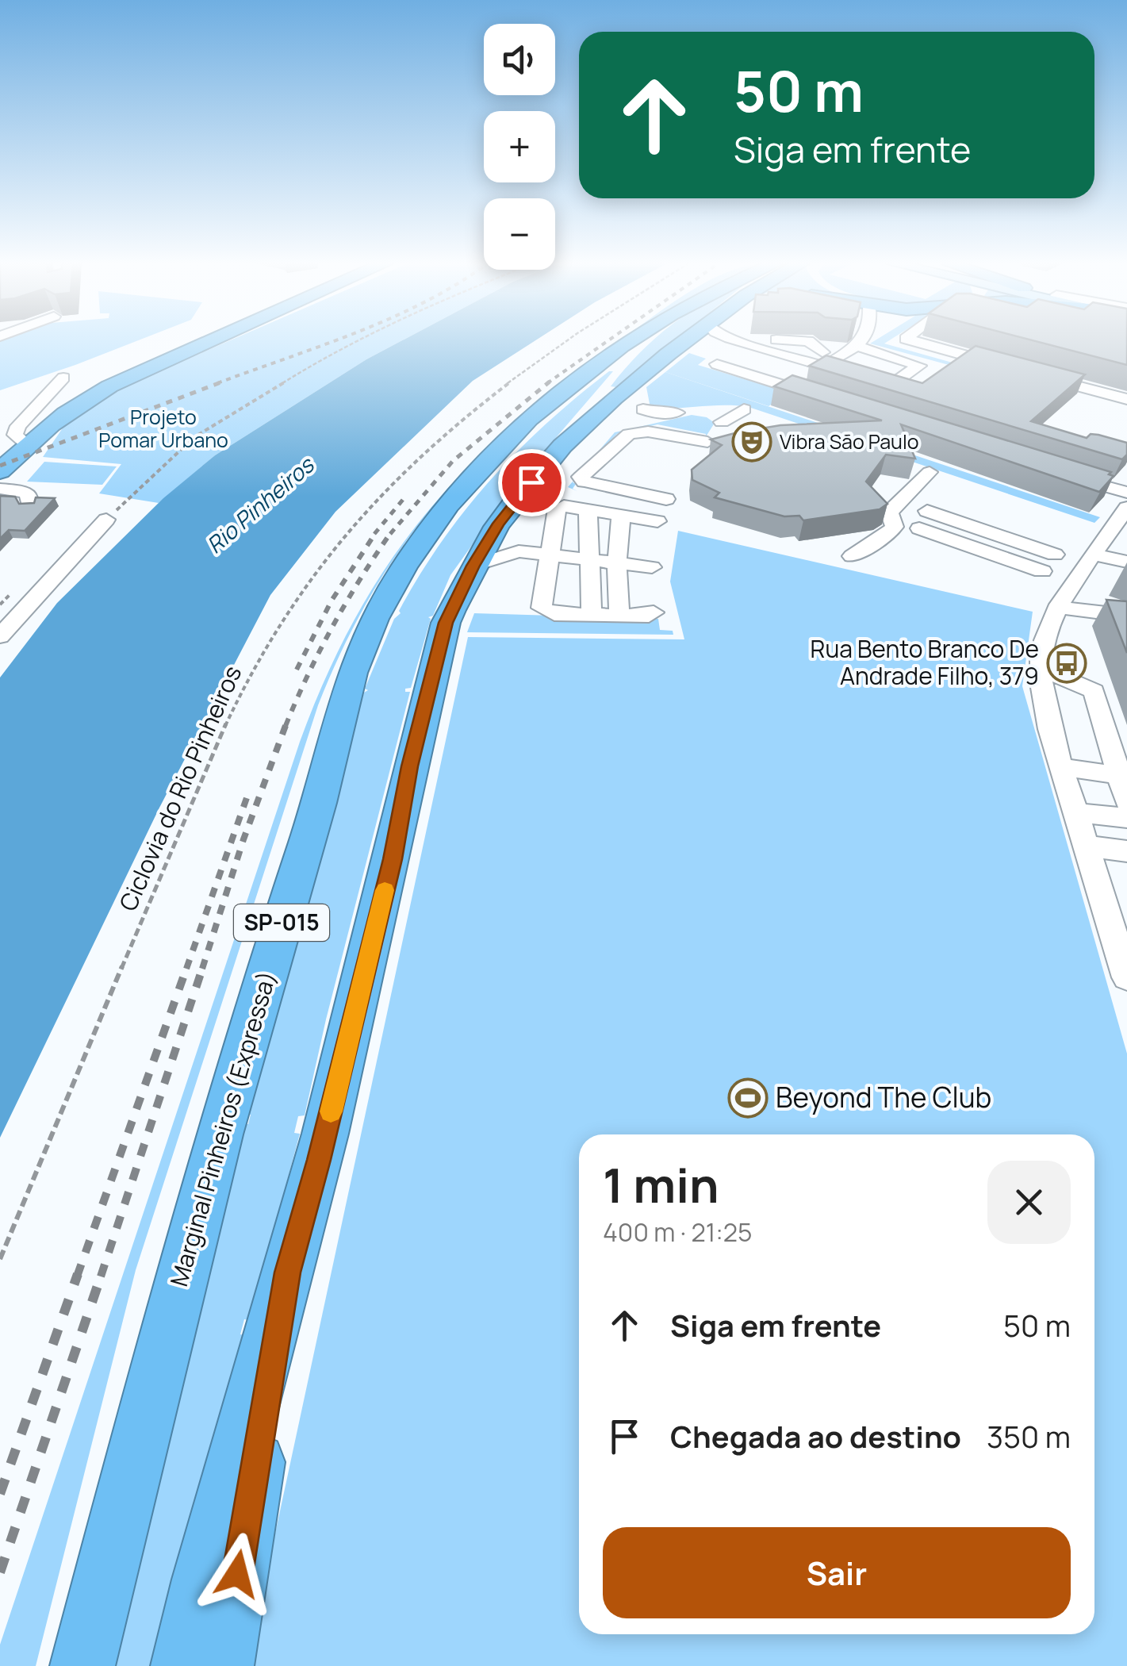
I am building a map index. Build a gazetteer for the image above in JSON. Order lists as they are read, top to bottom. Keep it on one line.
{"streets":{"highway":["SP-015","Marginal Pinheiros (Expressa)"],"path":["Ciclovia do Rio Pinheiros"]},"water":["Rio Pinheiros"],"parks":["Projeto Pomar Urbano"],"places":{"theatre":["Vibra São Paulo"],"bus stop":["Rua Bento Branco De Andrade Filho, 379"],"sports":["Beyond The Club"]},"page":{"map_buttons":["+","−"],"turn":["50 m","Siga em frente"],"heading":["1 min","400 m · 21:25"],"list":[{"name":"Siga em frente","value":"50 m"},{"name":"Chegada ao destino","value":"350 m"}],"buttons":"Sair"}}
